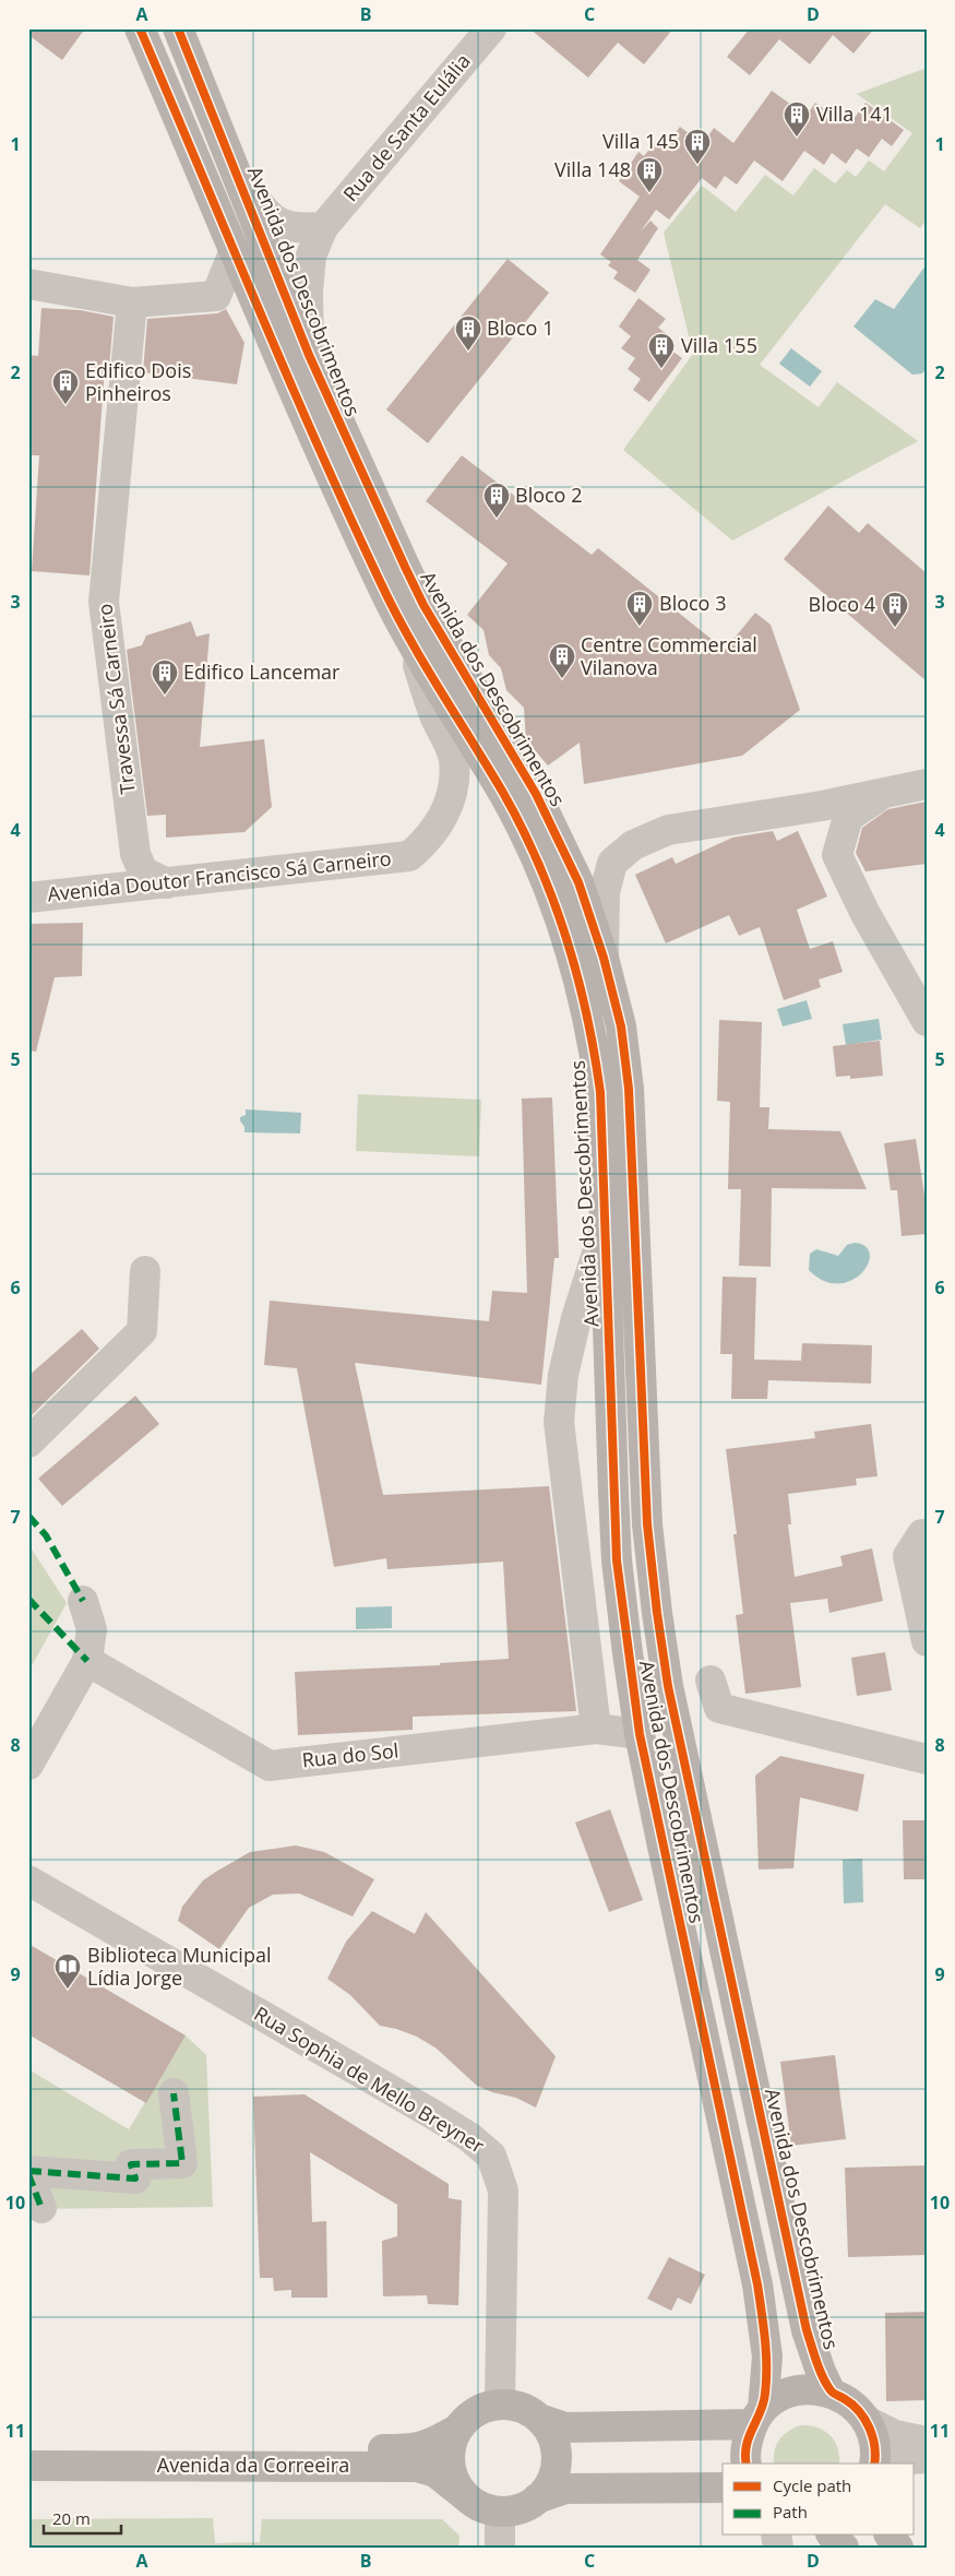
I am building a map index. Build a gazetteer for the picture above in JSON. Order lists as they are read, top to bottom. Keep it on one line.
{"streets":{"main road":["Avenida dos Descobrimentos","Avenida da Correeira"],"street":["Rua de Santa Eulália","Travessa Sá Carneiro","Avenida Doutor Francisco Sá Carneiro","Rua do Sol","Rua Sophia de Mello Breyner"]},"crossings":[["Rua de Santa Eulália","Avenida dos Descobrimentos"],["Avenida dos Descobrimentos","Avenida Doutor Francisco Sá Carneiro"],["Avenida dos Descobrimentos","Rua do Sol"],["Travessa Sá Carneiro","Avenida Doutor Francisco Sá Carneiro"],["Rua Sophia de Mello Breyner","Avenida da Correeira"]],"places":{"building":["Villa 141","Villa 145","Villa 148","Bloco 1","Villa 155","Edifico Dois Pinheiros","Bloco 2","Bloco 3","Bloco 4","Centre Commercial Vilanova","Edifico Lancemar"],"library":["Biblioteca Municipal Lídia Jorge"]},"legend":["Cycle path","Path"],"scale_bar":"20 m","grid":{"columns":["A","B","C","D"],"rows":["1","2","3","4","5","6","7","8","9","10","11"]}}
